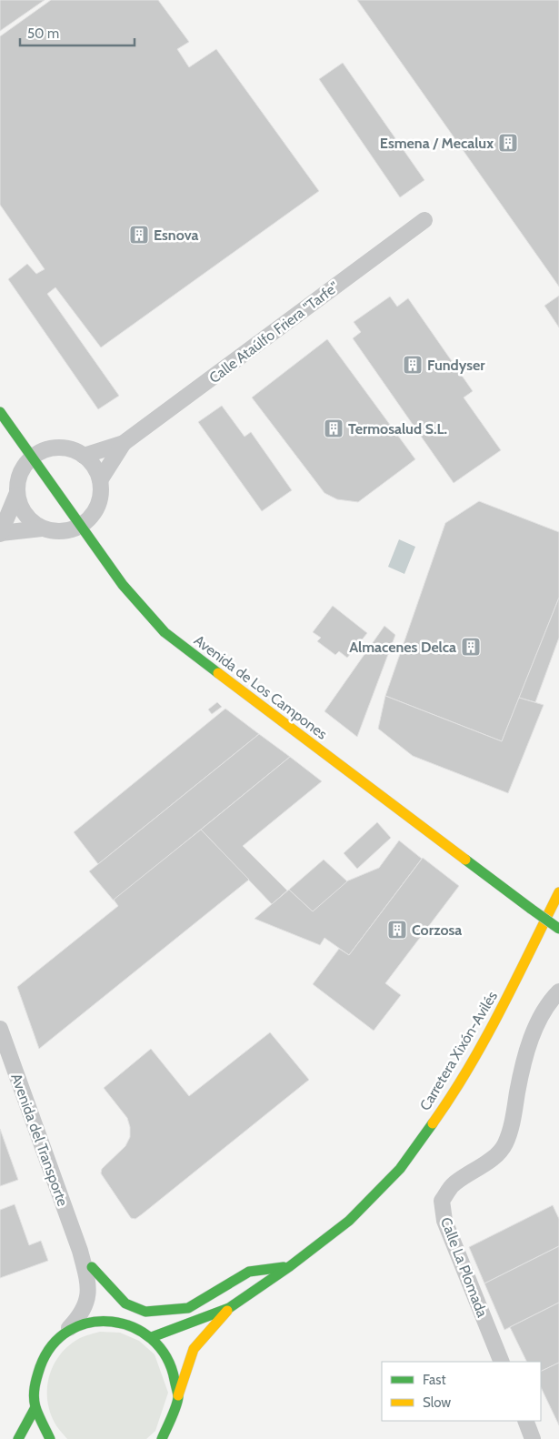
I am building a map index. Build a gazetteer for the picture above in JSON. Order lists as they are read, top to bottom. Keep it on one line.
{"streets":{"main road":["Avenida de Los Campones","Carretera Xixón-Avilés"],"street":["Calle Ataúlfo Friera \"Tarfe\"","Avenida del Transporte","Calle La Plomada"]},"places":{"building":["Esmena / Mecalux","Esnova","Fundyser","Termosalud S.L.","Almacenes Delca","Corzosa"]},"legend":["Fast","Slow"],"scale_bar":"50 m"}
